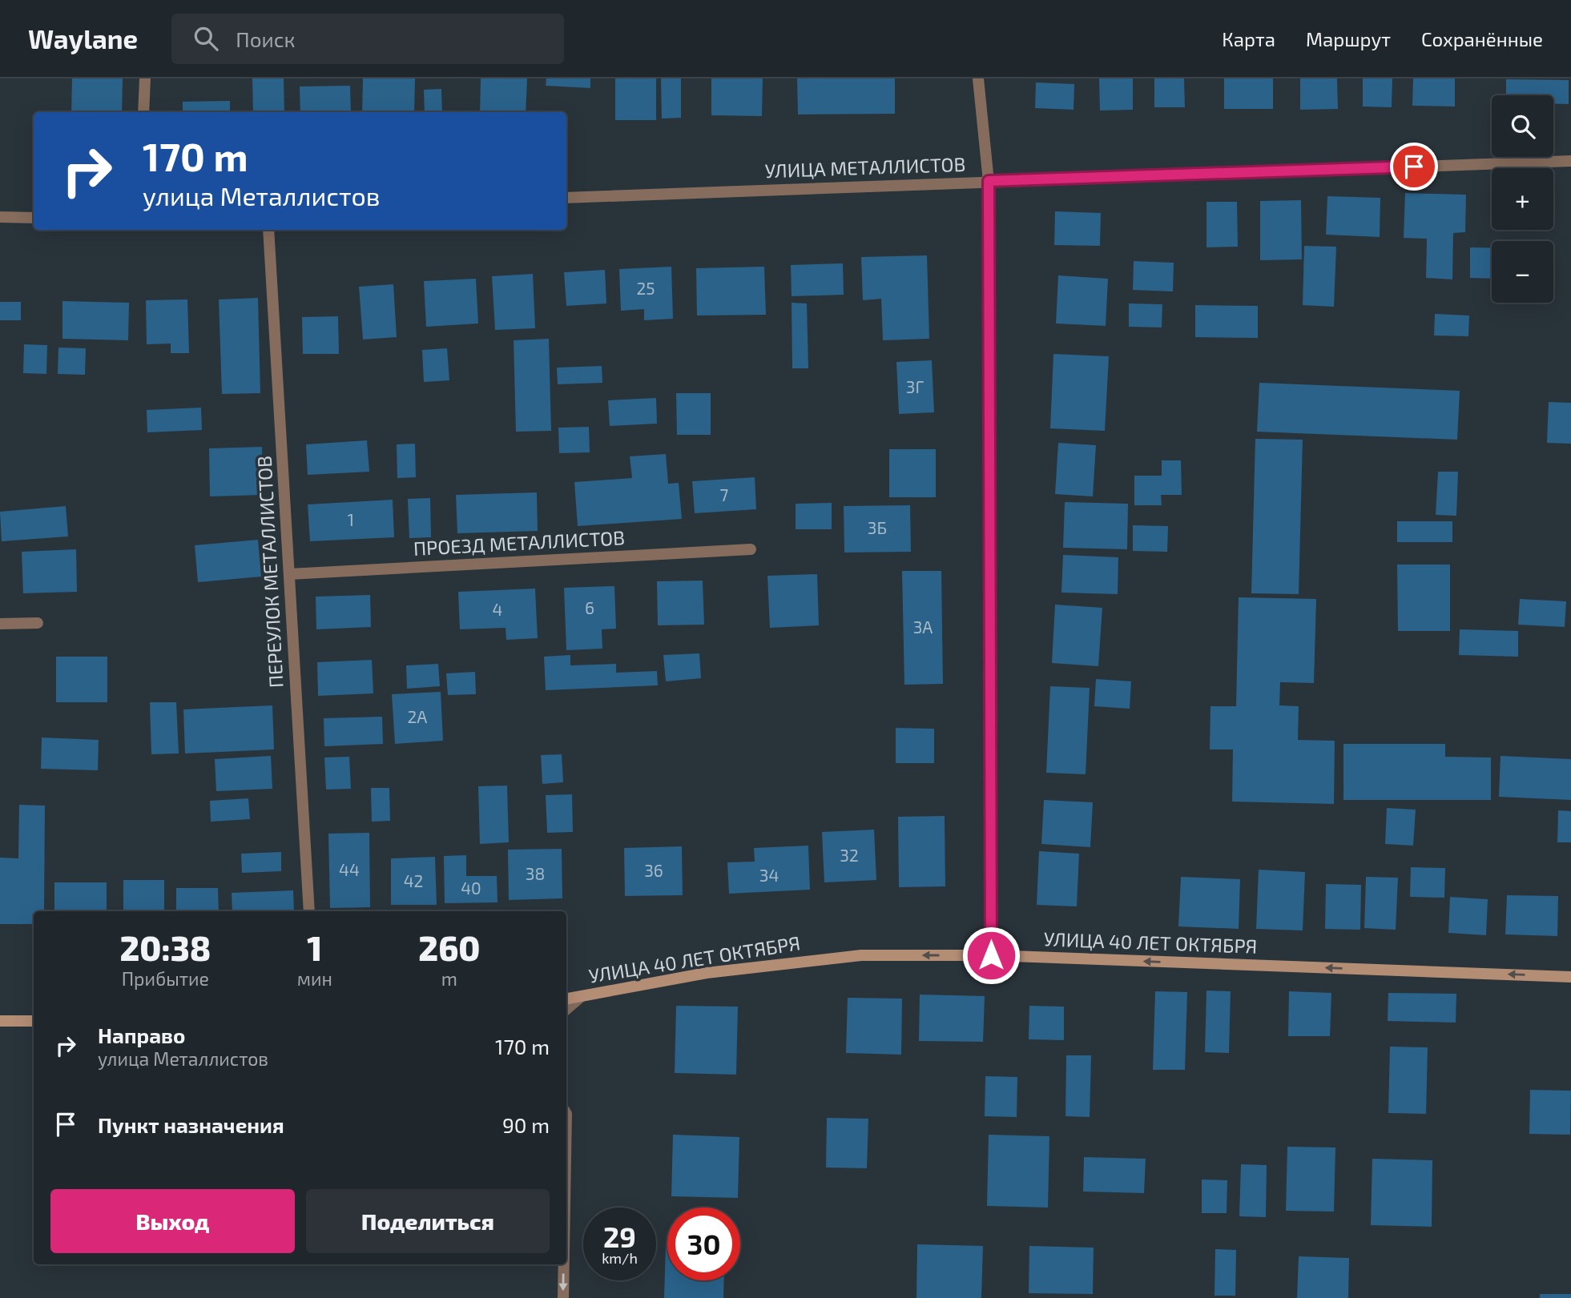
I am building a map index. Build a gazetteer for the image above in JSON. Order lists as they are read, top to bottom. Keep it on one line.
{"streets":{"street":["УЛИЦА МЕТАЛЛИСТОВ","ПРОЕЗД МЕТАЛЛИСТОВ","ПЕРЕУЛОК МЕТАЛЛИСТОВ","УЛИЦА 40 ЛЕТ ОКТЯБРЯ"]},"crossings":[["ПРОЕЗД МЕТАЛЛИСТОВ","ПЕРЕУЛОК МЕТАЛЛИСТОВ"]],"one_way":["УЛИЦА 40 ЛЕТ ОКТЯБРЯ"],"house_numbers":["25","3Г","7","1","3Б","6","4","3А","2А","32","44","36","38","34","42","40"],"page":{"header":"Waylane","search":"Поиск","nav":["Карта","Маршрут","Сохранённые"],"map_buttons":["+","−"],"turn":["170 m","улица Металлистов"],"eta":["20:38","Прибытие","1","мин","260","m"],"list":[{"name":"Направо","note":"улица Металлистов","value":"170 m"},{"name":"Пункт назначения","value":"90 m"}],"buttons":["Выход","Поделиться"],"speed":"29 km/h","limit":"30"}}
